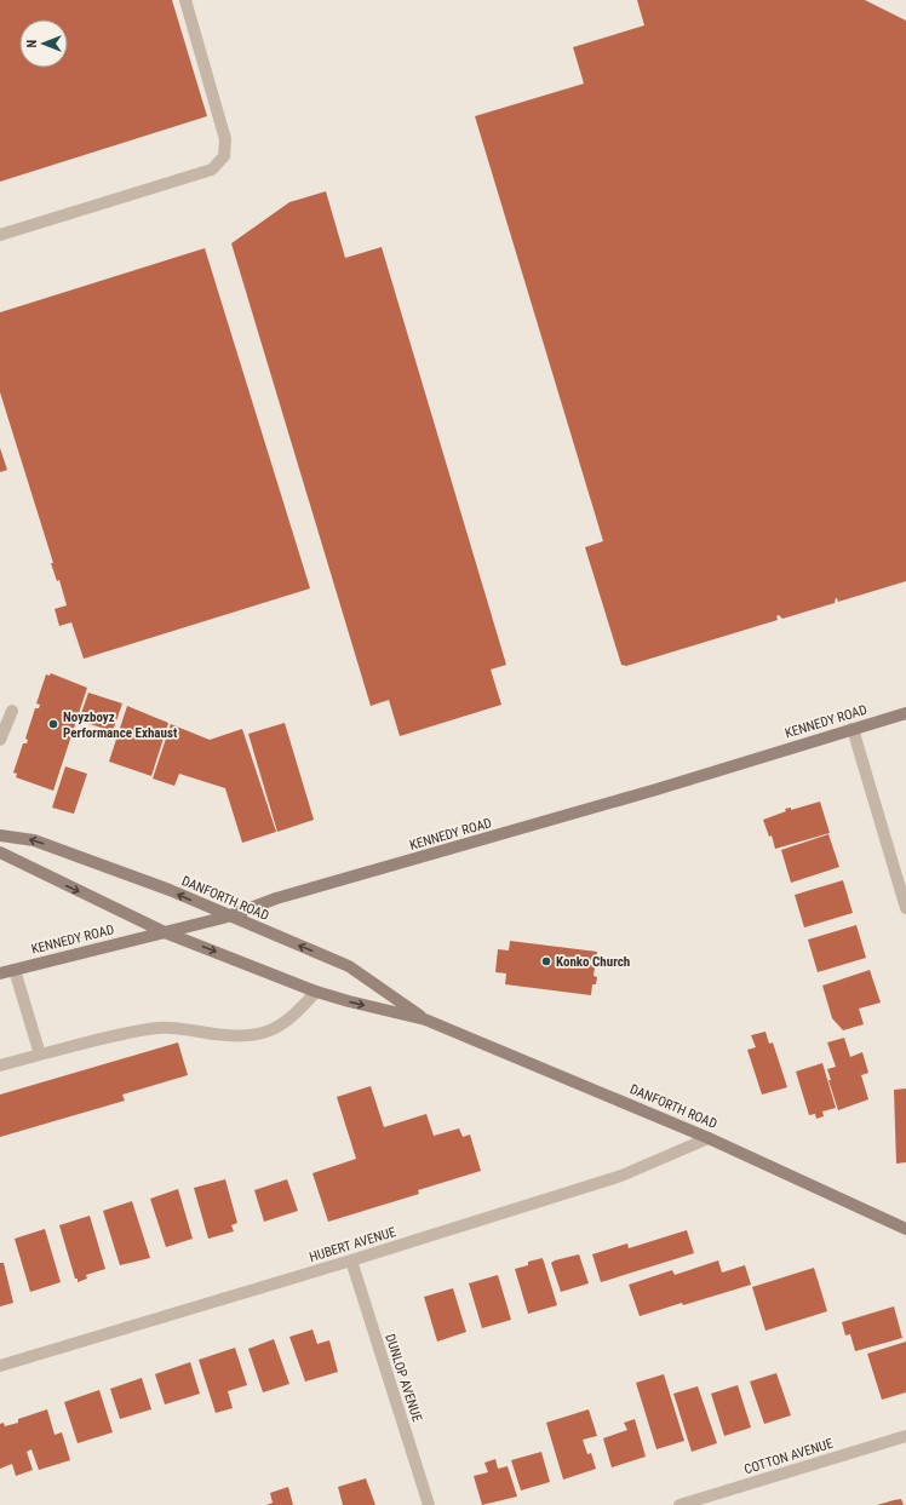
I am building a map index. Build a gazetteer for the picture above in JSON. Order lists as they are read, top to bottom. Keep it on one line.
{"streets":{"main road":["KENNEDY ROAD","DANFORTH ROAD"],"street":["HUBERT AVENUE","DUNLOP AVENUE","COTTON AVENUE"]},"crossings":[["KENNEDY ROAD","DANFORTH ROAD"],["DANFORTH ROAD","HUBERT AVENUE"],["HUBERT AVENUE","DUNLOP AVENUE"]],"places":["Noyzboyz Performance Exhaust","Konko Church"],"north":"left"}
